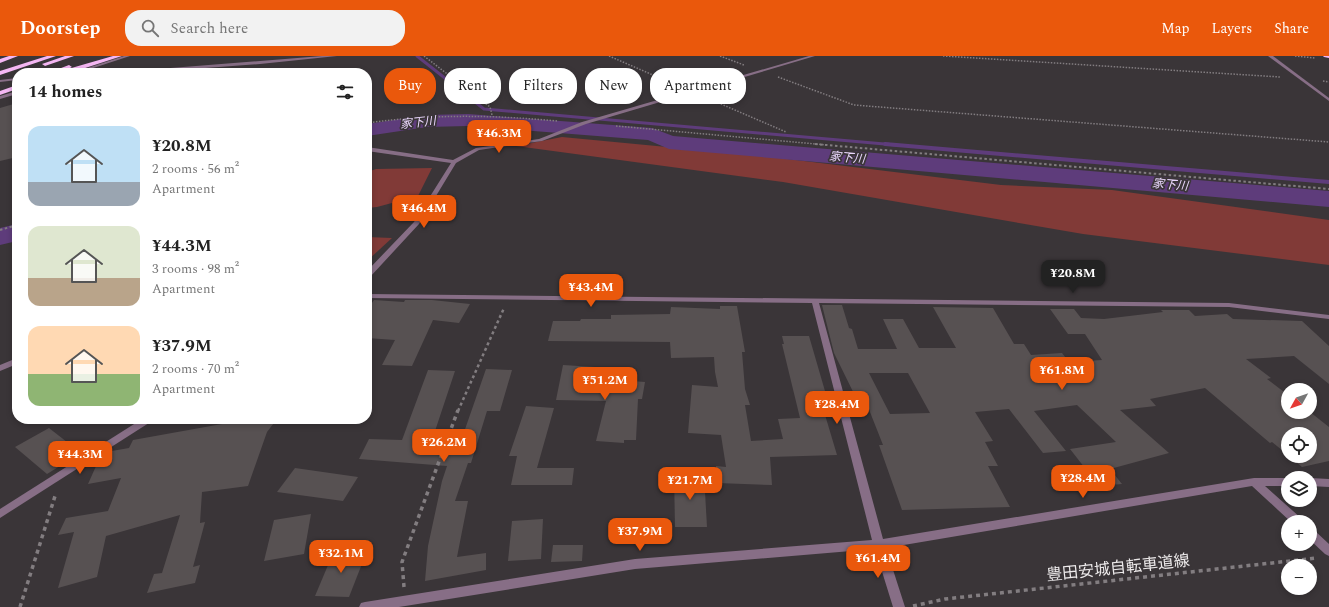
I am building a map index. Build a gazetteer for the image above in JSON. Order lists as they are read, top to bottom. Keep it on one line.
{"streets":{"path":["豊田安城自転車道線"]},"water":["家下川"],"north":"bottom left","page":{"header":"Doorstep","search":"Search here","nav":["Map","Layers","Share"],"chip":["Buy","Rent","Filters","New","Apartment"],"heading":"14 homes","list":[{"name":"¥20.8M","note":"2 rooms · 56 m² · Apartment"},{"name":"¥44.3M","note":"3 rooms · 98 m² · Apartment"},{"name":"¥37.9M","note":"2 rooms · 70 m² · Apartment"}],"price":["¥46.3M","¥46.4M","¥20.8M","¥43.4M","¥61.8M","¥51.2M","¥28.4M","¥26.2M","¥44.3M","¥28.4M","¥21.7M","¥37.9M","¥32.1M","¥61.4M"],"map_buttons":["+","−"]}}
